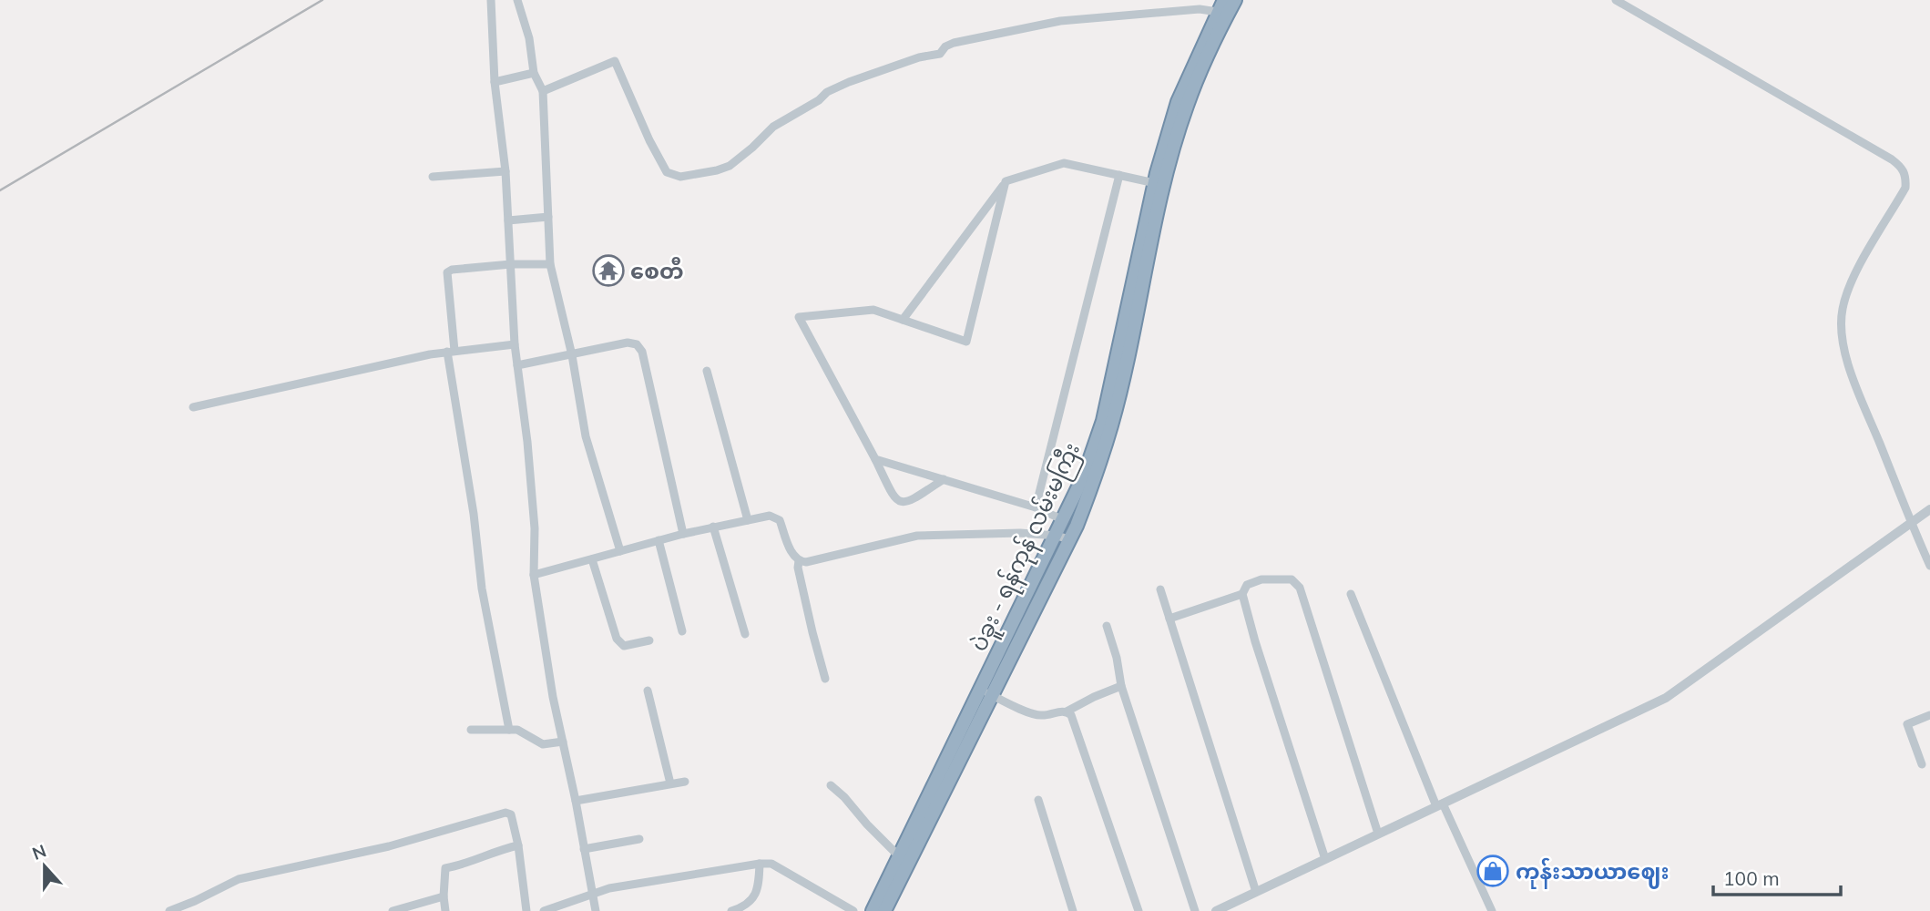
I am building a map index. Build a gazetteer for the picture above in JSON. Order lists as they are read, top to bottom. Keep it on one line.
{"streets":{"highway":["ပဲခူး - ရန်ကုန် လမ်းမကြီး"]},"places":{"temple":["စေတီ"],"shop":["ကုန်းသာယာဈေး"]},"scale_bar":"100 m","north":"top"}
